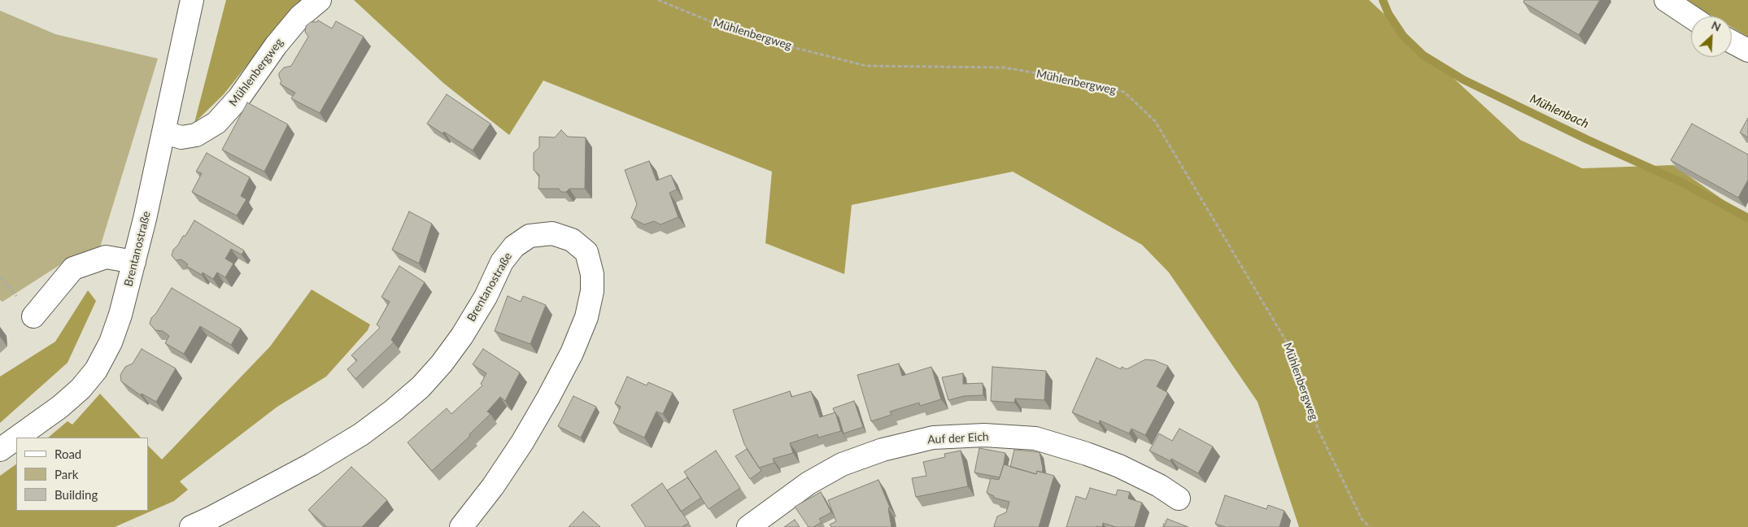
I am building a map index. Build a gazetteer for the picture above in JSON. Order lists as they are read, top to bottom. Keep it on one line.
{"streets":{"street":["Mühlenbergweg","Brentanostraße","Auf der Eich"]},"crossings":[["Mühlenbergweg","Brentanostraße"]],"water":["Mühlenbach"],"legend":["Road","Park","Building"],"north":"top right"}
